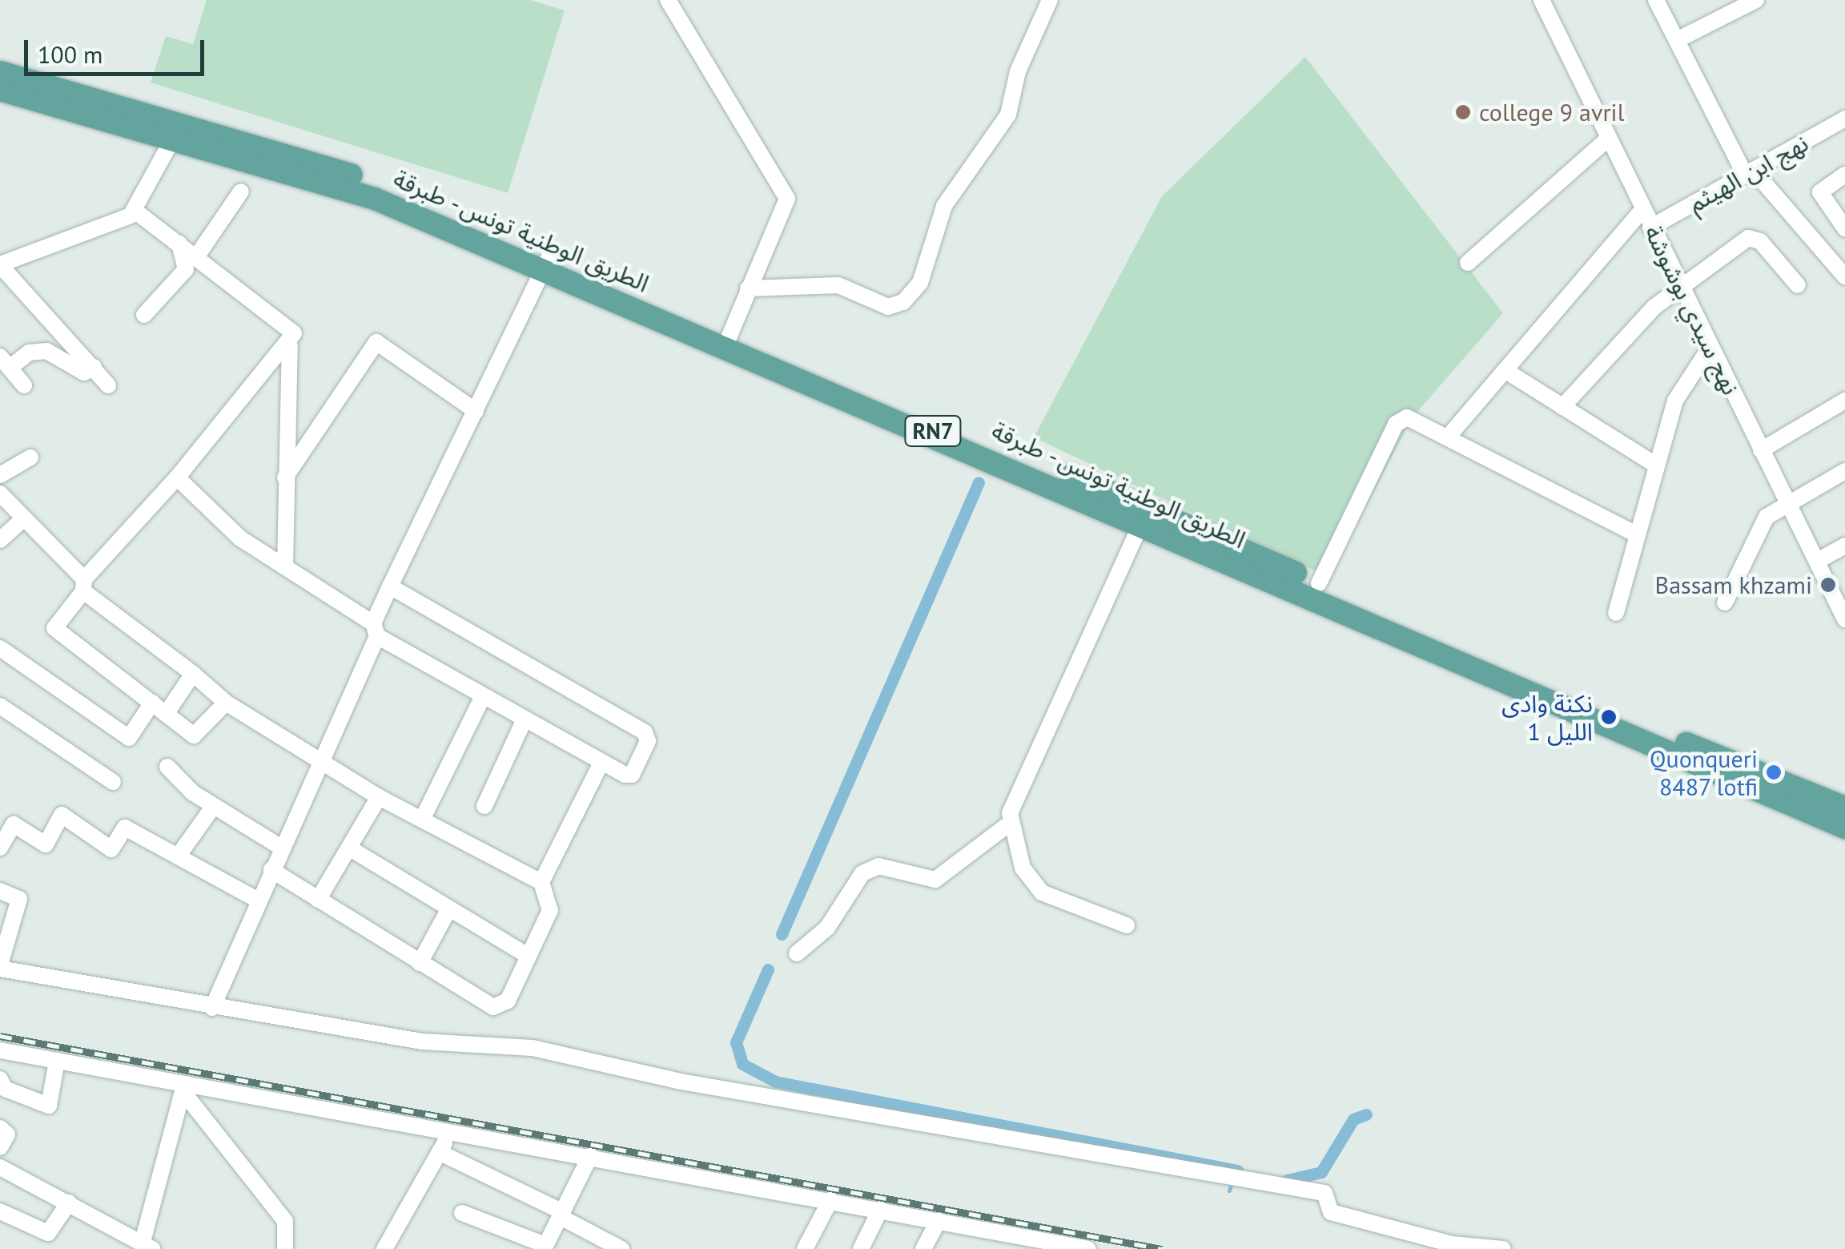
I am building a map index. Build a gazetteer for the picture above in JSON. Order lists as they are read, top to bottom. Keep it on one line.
{"streets":{"main road":["الطريق الوطنية تونس - طبرقة","RN7"],"street":["نهج ابن الهيثم","نهج سيدي بوشوشة"]},"crossings":[["نهج ابن الهيثم","نهج سيدي بوشوشة"]],"places":["college 9 avril","Bassam khzami","نكنة وادى الليل 1","Quonqueri 8487 lotfi"],"scale_bar":"100 m"}
